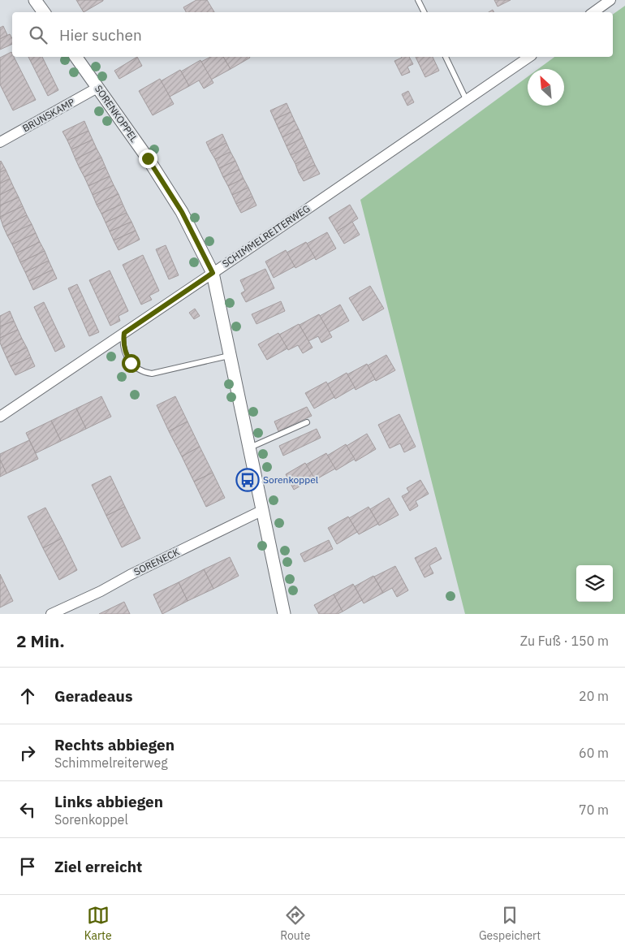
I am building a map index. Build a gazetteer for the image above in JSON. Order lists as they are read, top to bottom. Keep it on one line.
{"streets":{"street":["SORENKOPPEL","BRUNSKAMP","SCHIMMELREITERWEG","SORENECK"]},"crossings":[["SORENKOPPEL","BRUNSKAMP"],["SORENKOPPEL","SCHIMMELREITERWEG"],["SORENKOPPEL","SORENECK"]],"places":{"bus stop":["Sorenkoppel"]},"north":"top left","page":{"search":"Hier suchen","heading":["2 Min.","Zu Fuß · 150 m"],"list":[["Geradeaus","20 m"],["Rechts abbiegen","Schimmelreiterweg","60 m"],["Links abbiegen","Sorenkoppel","70 m"],"Ziel erreicht"],"nav":["Karte","Route","Gespeichert"]}}
